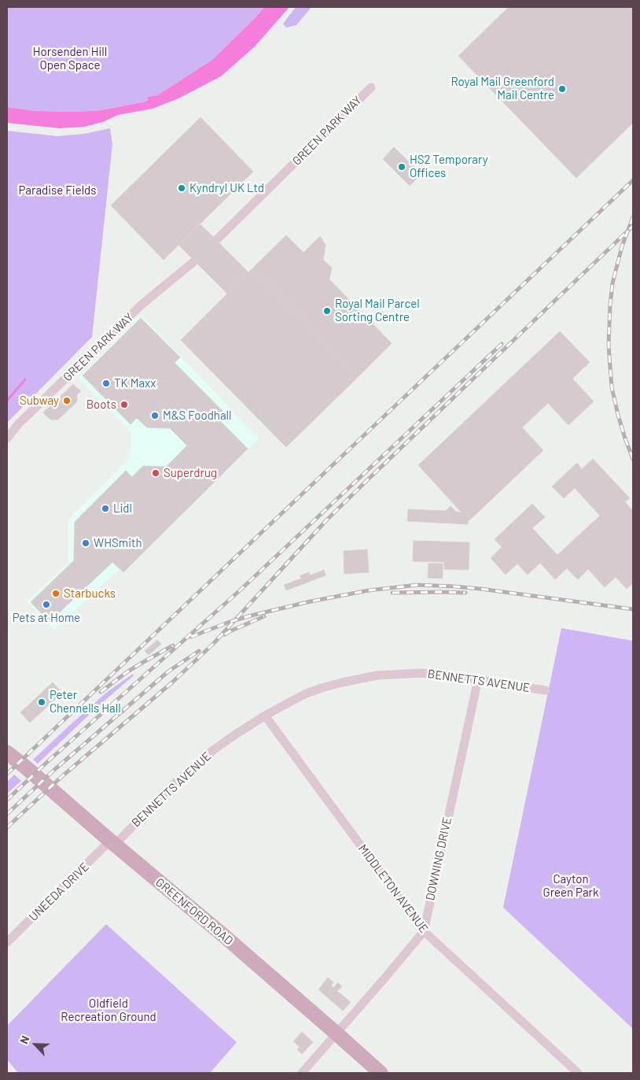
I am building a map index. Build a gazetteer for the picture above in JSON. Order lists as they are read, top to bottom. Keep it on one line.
{"streets":{"main road":["GREENFORD ROAD"],"street":["GREEN PARK WAY","BENNETTS AVENUE","DOWNING DRIVE","MIDDLETON AVENUE","UNEEDA DRIVE"]},"crossings":[["BENNETTS AVENUE","DOWNING DRIVE"],["BENNETTS AVENUE","MIDDLETON AVENUE"],["BENNETTS AVENUE","UNEEDA DRIVE"],["BENNETTS AVENUE","GREENFORD ROAD"],["DOWNING DRIVE","MIDDLETON AVENUE"],["DOWNING DRIVE","GREENFORD ROAD"],["UNEEDA DRIVE","GREENFORD ROAD"]],"parks":["Horsenden Hill Open Space","Paradise Fields","Cayton Green Park","Oldfield Recreation Ground"],"places":["Royal Mail Greenford Mail Centre","HS2 Temporary Offices","Kyndryl UK Ltd","Royal Mail Parcel Sorting Centre","TK Maxx","Subway","Boots","M&S Foodhall","Superdrug","Lidl","WHSmith","Starbucks","Pets at Home","Peter Chennells Hall"],"north":"top left"}
